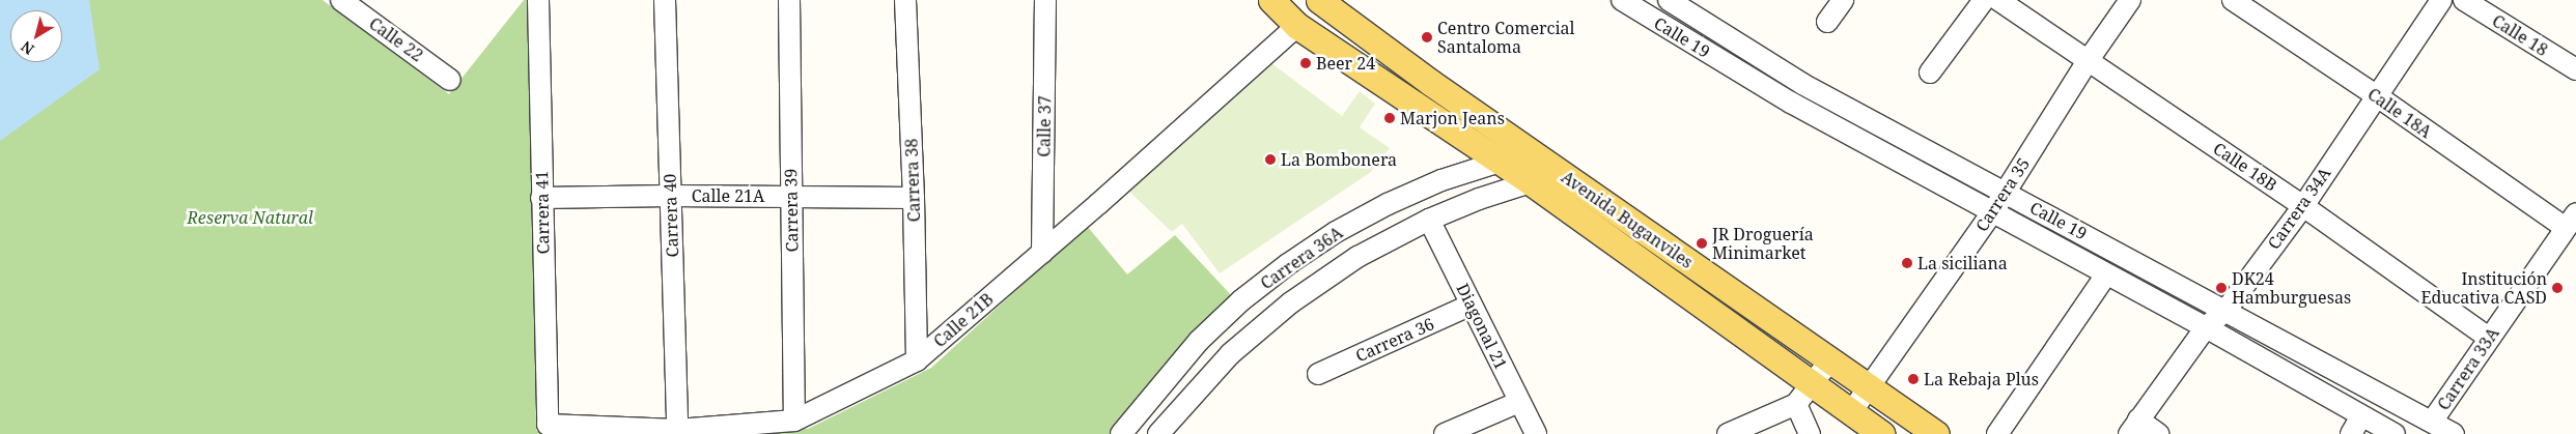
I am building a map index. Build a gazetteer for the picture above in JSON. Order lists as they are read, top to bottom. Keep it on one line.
{"streets":{"main road":["Avenida Buganviles"],"street":["Calle 18","Calle 19","Calle 22","Calle 18A","Calle 37","Calle 18B","Carrera 38","Carrera 35","Calle 21A","Carrera 34A","Carrera 39","Carrera 41","Carrera 40","Carrera 36A","Calle 21B","Diagonal 21","Carrera 36","Carrera 33A"]},"crossings":[["Calle 19","Carrera 35"],["Calle 19","Carrera 34A"],["Calle 19","Carrera 33A"],["Calle 18A","Carrera 34A"],["Calle 18A","Carrera 33A"],["Calle 37","Calle 21B"],["Calle 18B","Carrera 35"],["Calle 18B","Carrera 34A"],["Calle 18B","Carrera 33A"],["Carrera 38","Calle 21A"],["Carrera 38","Calle 21B"],["Carrera 35","Avenida Buganviles"],["Calle 21A","Carrera 39"],["Calle 21A","Carrera 41"],["Calle 21A","Carrera 40"],["Carrera 39","Calle 21B"],["Carrera 41","Calle 21B"],["Carrera 40","Calle 21B"],["Avenida Buganviles","Carrera 36A"],["Avenida Buganviles","Calle 21B"],["Carrera 36A","Diagonal 21"],["Diagonal 21","Carrera 36"]],"parks":["Reserva Natural"],"places":["Centro Comercial Santaloma","Beer 24","Marjon Jeans","La Bombonera","JR Droguería Minimarket","La siciliana","DK24 Hamburguesas","Institución Educativa CASD","La Rebaja Plus"],"north":"bottom left"}
